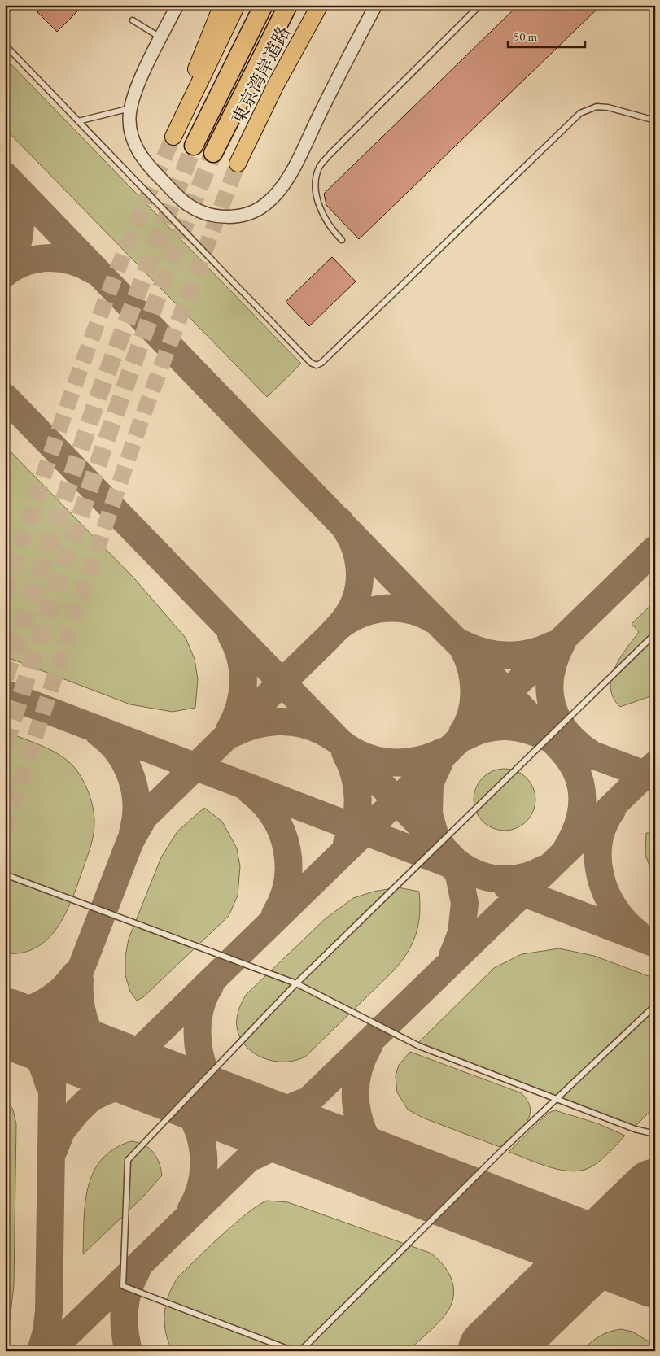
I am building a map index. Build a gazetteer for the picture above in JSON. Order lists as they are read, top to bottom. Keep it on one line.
{"streets":{"highway":["東京湾岸道路"]},"scale_bar":"50 m"}
